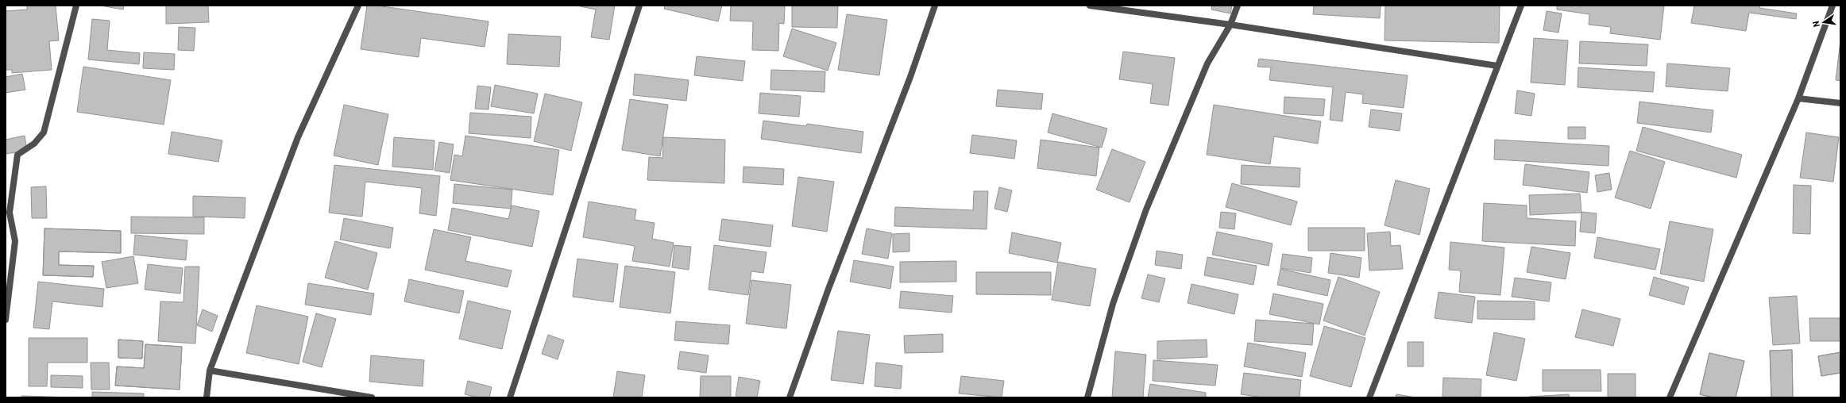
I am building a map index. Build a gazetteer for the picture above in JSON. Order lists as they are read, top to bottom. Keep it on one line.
{"north":"left"}
